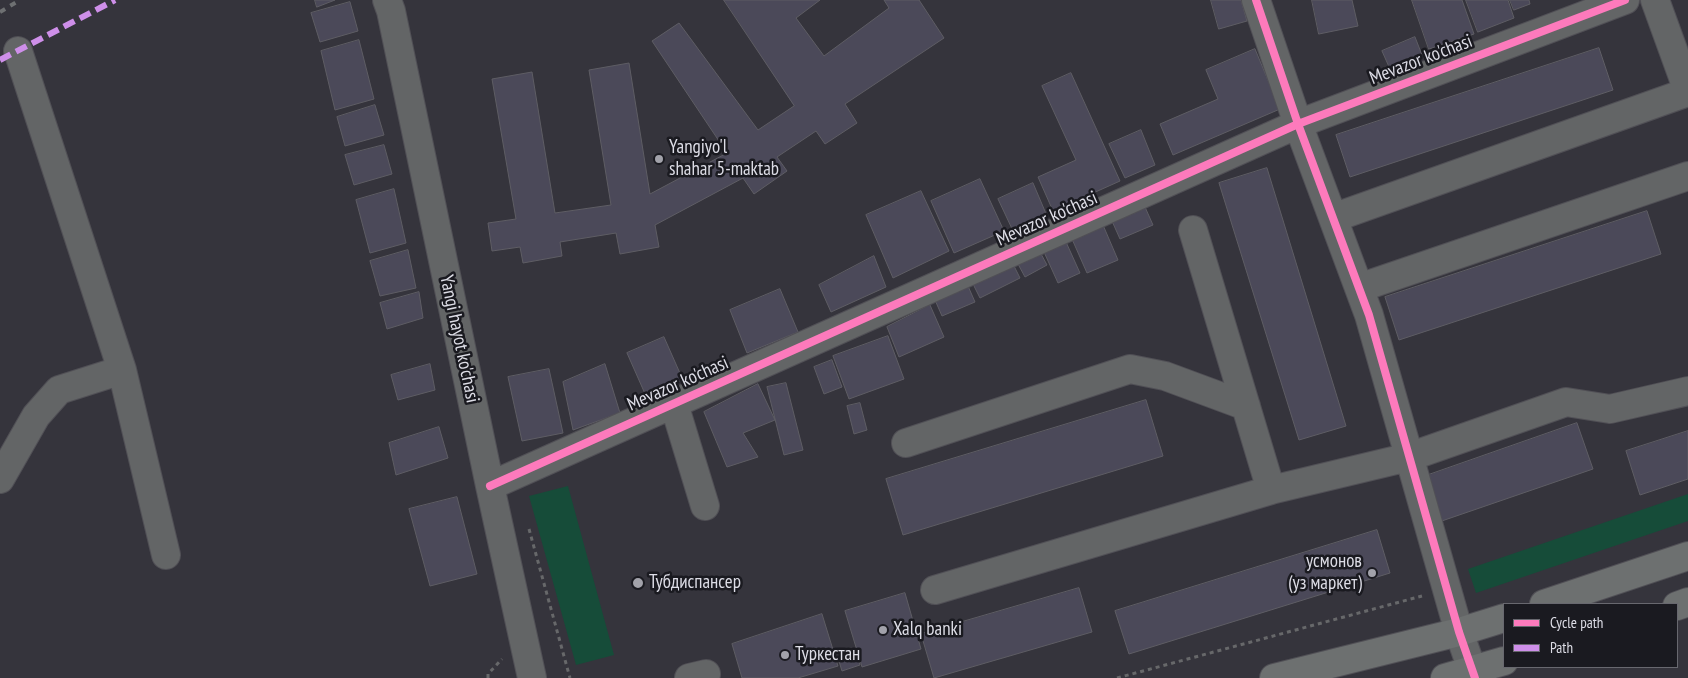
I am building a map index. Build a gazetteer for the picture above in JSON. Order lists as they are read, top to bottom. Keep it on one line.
{"streets":{"street":["Mevazor ko'chasi","Yangi hayot ko'chasi"]},"crossings":[["Mevazor ko'chasi","Yangi hayot ko'chasi"]],"places":["Yangiyo'l shahar 5-maktab","усмонов (уз маркет)","Тубдиспансер","Xalq banki","Туркестан"],"legend":["Cycle path","Path"]}
